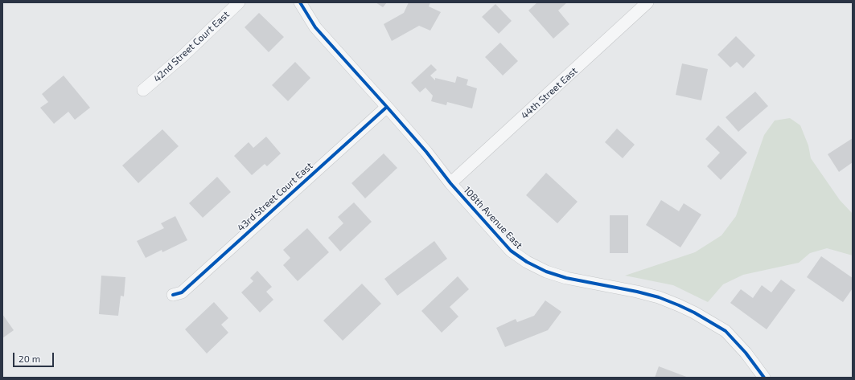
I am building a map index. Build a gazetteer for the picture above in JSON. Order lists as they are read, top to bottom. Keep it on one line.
{"streets":{"street":["42nd Street Court East","44th Street East","43rd Street Court East","108th Avenue East"]},"crossings":[["44th Street East","108th Avenue East"],["43rd Street Court East","108th Avenue East"]],"scale_bar":"20 m"}
